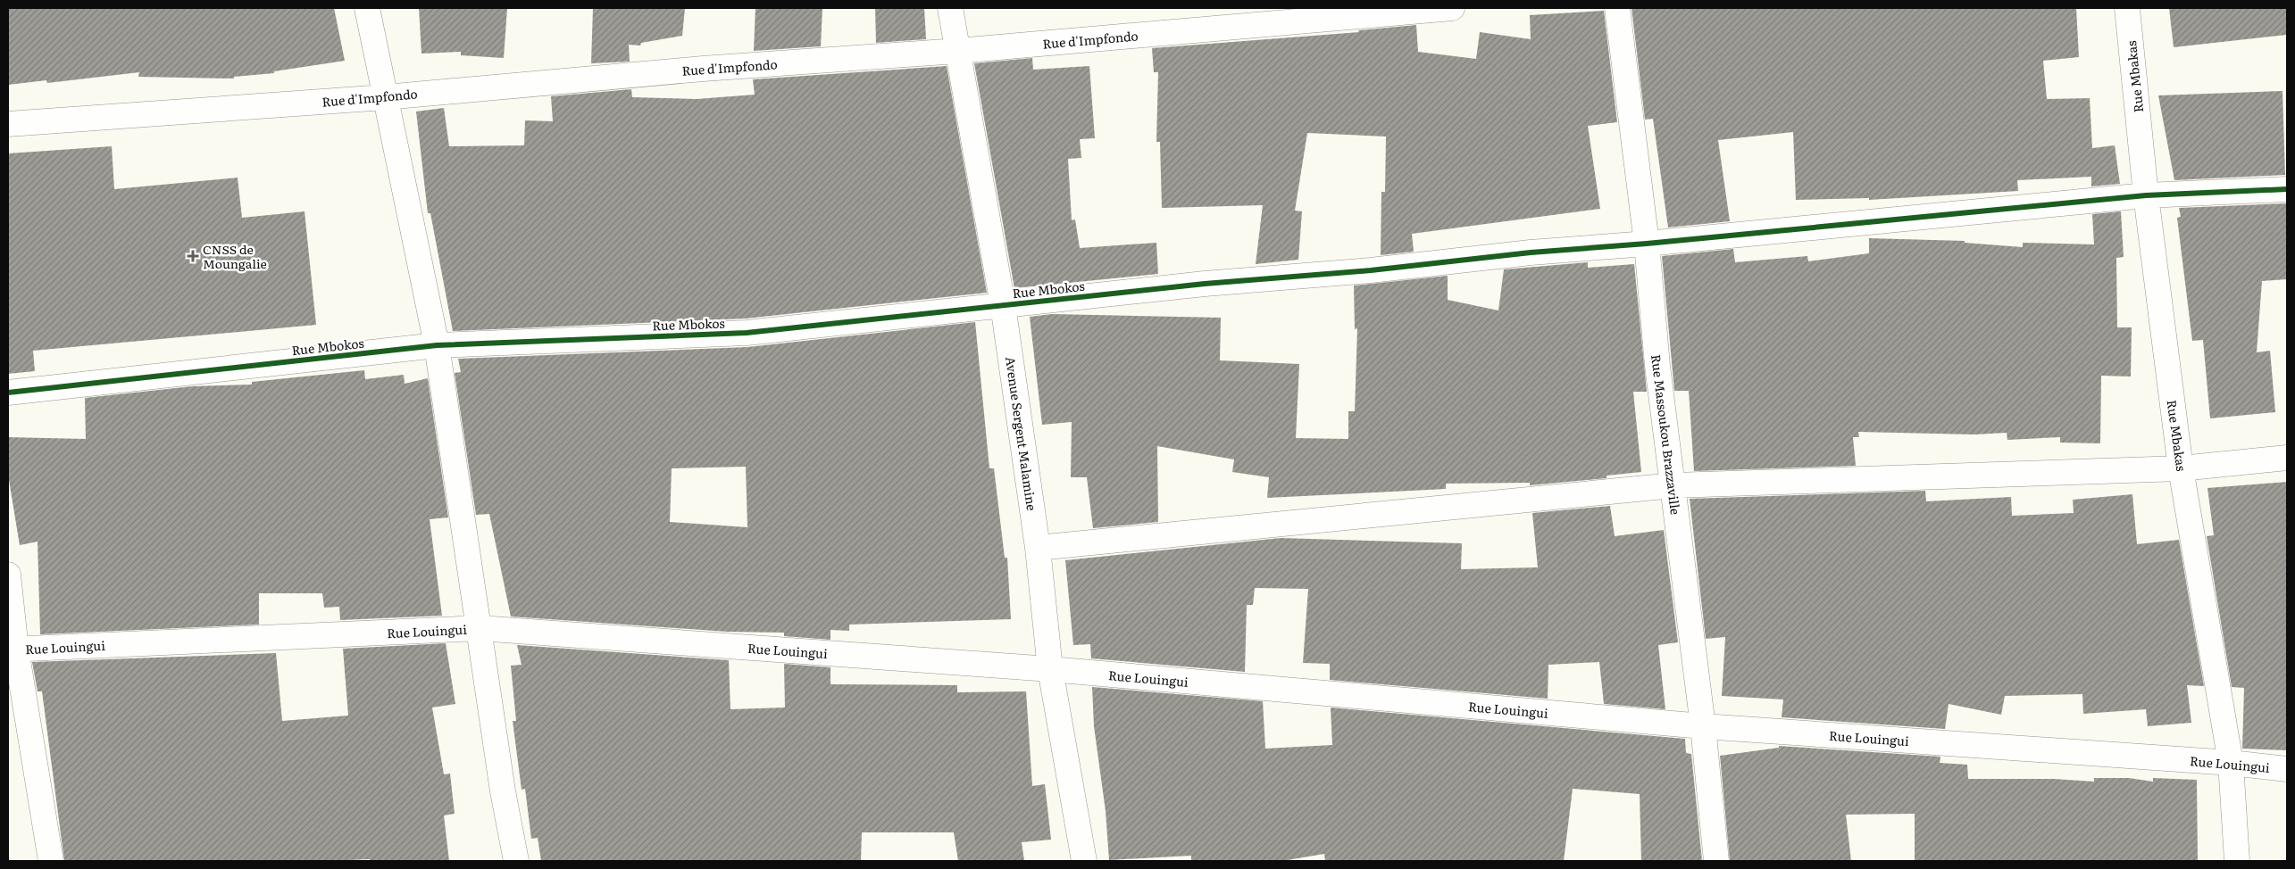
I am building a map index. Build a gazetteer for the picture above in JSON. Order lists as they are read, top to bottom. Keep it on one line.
{"streets":{"street":["Rue d'Impfondo","Rue Mbakas","Rue Mbokos","Avenue Sergent Malamine","Rue Massoukou Brazzaville","Rue Louingui"]},"crossings":[["Rue d'Impfondo","Avenue Sergent Malamine"],["Rue Mbakas","Rue Mbokos"],["Rue Mbakas","Rue Louingui"],["Rue Mbokos","Avenue Sergent Malamine"],["Rue Mbokos","Rue Massoukou Brazzaville"],["Avenue Sergent Malamine","Rue Louingui"],["Rue Massoukou Brazzaville","Rue Louingui"]],"places":{"health":["CNSS de Moungalie"]}}
